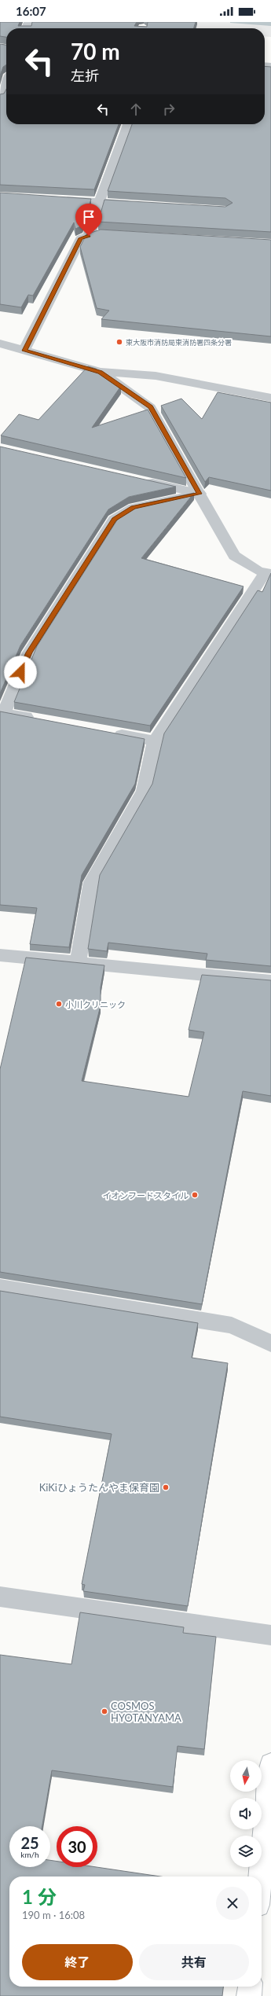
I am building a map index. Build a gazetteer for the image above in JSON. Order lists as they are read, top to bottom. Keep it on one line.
{"places":["東大阪市消防局東消防署四条分署","小川クリニック","イオンフードスタイル","KiKiひょうたんやま保育園","COSMOS HYOTANYAMA"],"north":"bottom","page":{"status":"16:07","turn":["70 m","左折"],"speed":"25 km/h","limit":"30","heading":["1 分","190 m · 16:08"],"buttons":["終了","共有"]}}
